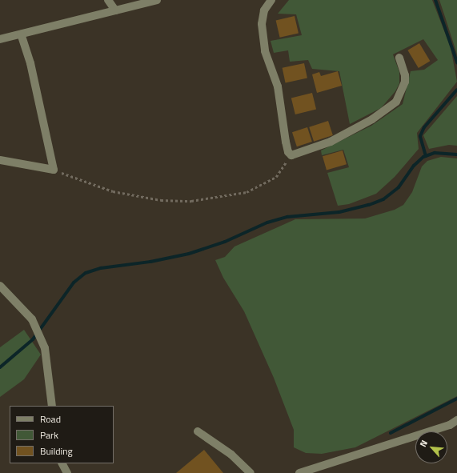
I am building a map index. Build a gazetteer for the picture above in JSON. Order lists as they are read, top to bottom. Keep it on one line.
{"legend":["Road","Park","Building"],"north":"top left"}
